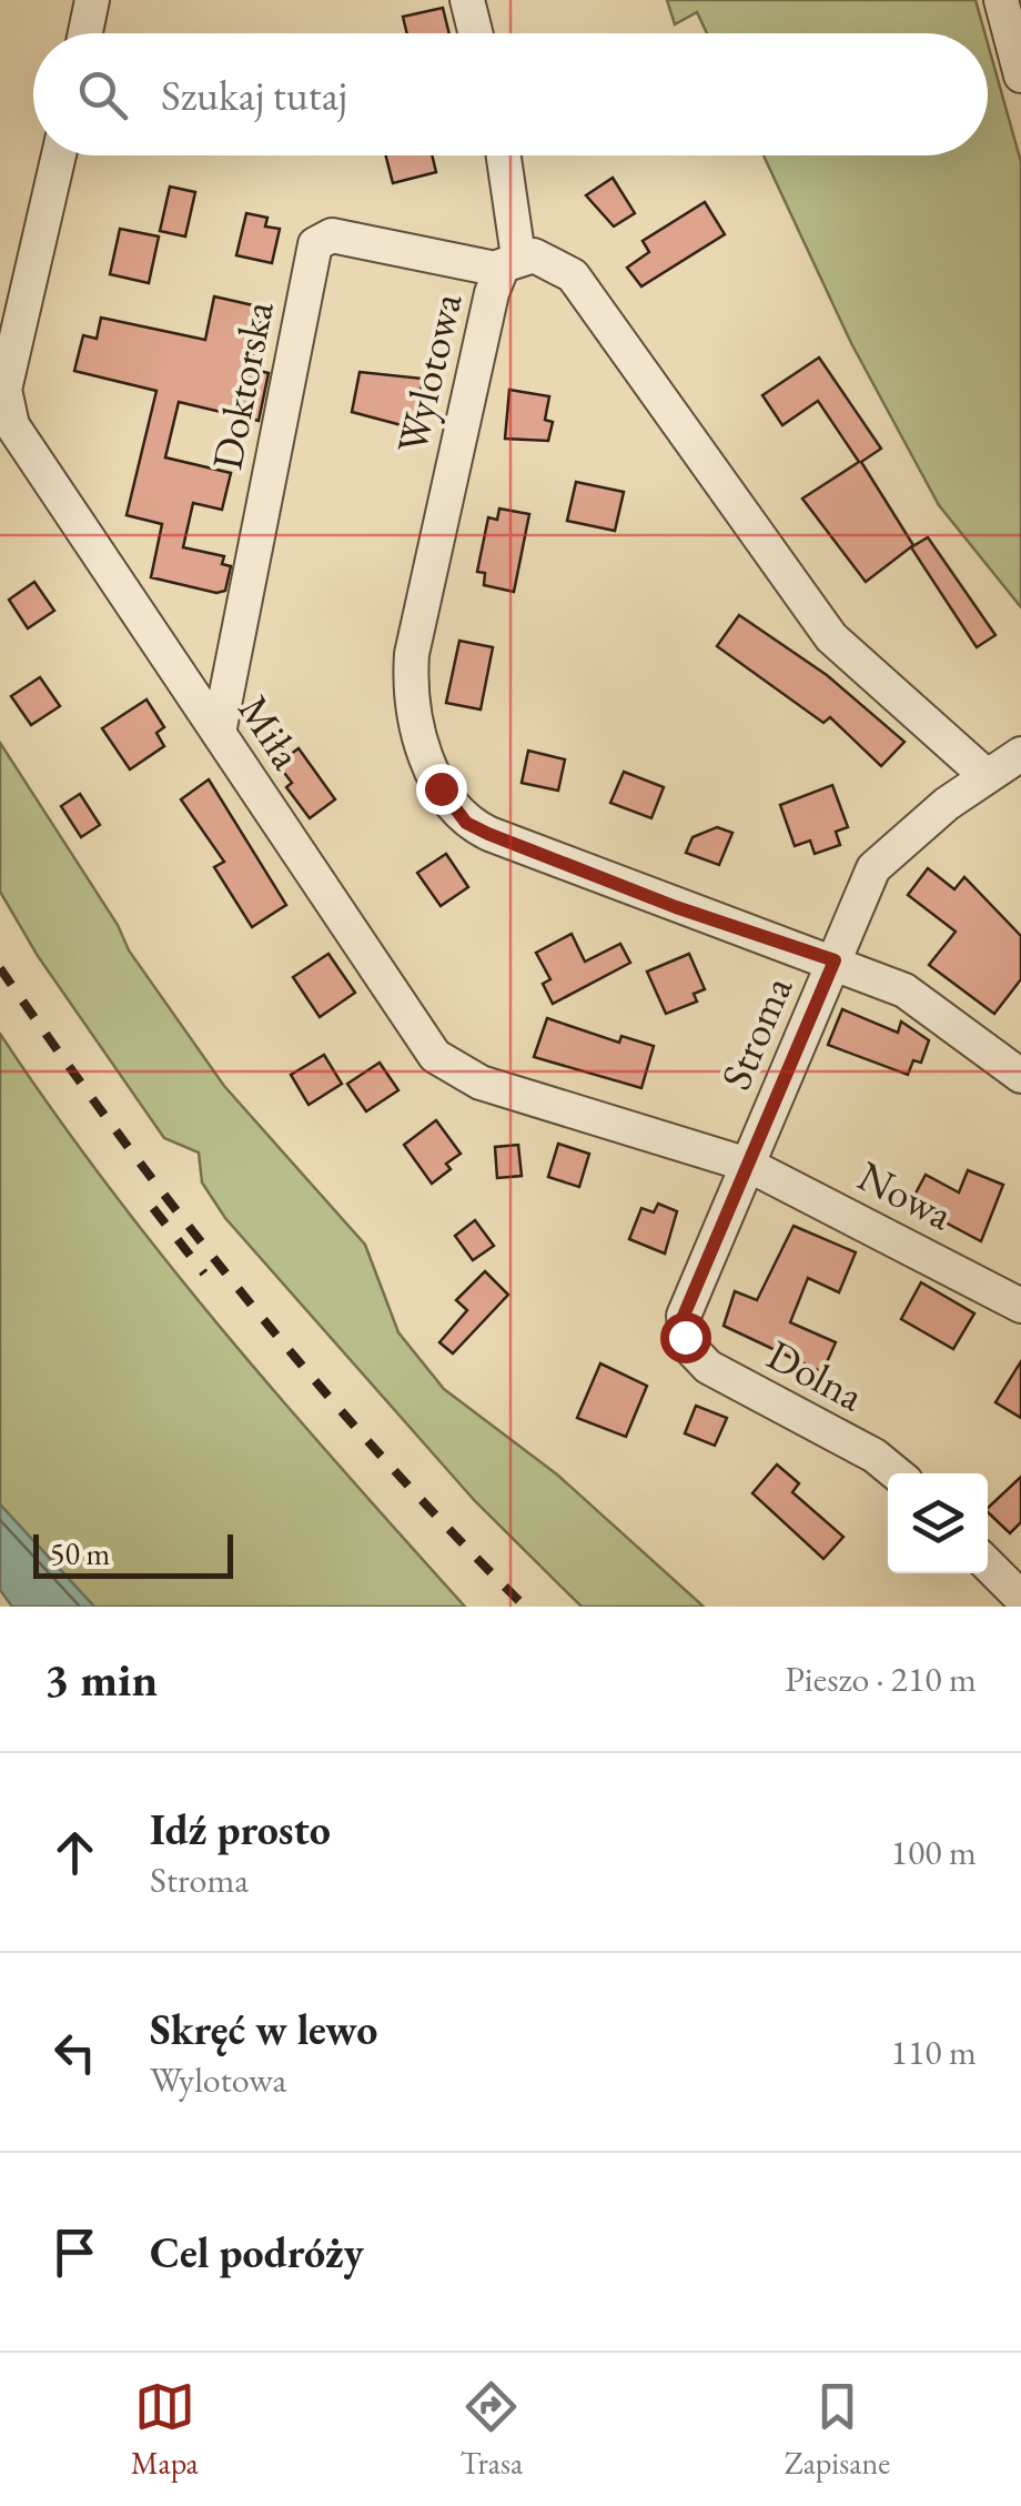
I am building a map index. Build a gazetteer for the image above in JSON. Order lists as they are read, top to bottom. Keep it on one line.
{"streets":{"street":["Wylotowa","Doktorska","Miła","Stroma","Nowa","Dolna"]},"crossings":[["Wylotowa","Doktorska"],["Wylotowa","Stroma"],["Doktorska","Miła"],["Miła","Stroma"],["Miła","Nowa"],["Stroma","Nowa"],["Stroma","Dolna"]],"scale_bar":"50 m","page":{"search":"Szukaj tutaj","scale":"50 m","heading":["3 min","Pieszo · 210 m"],"list":[["Idź prosto","Stroma","100 m"],["Skręć w lewo","Wylotowa","110 m"],"Cel podróży"],"nav":["Mapa","Trasa","Zapisane"]}}
